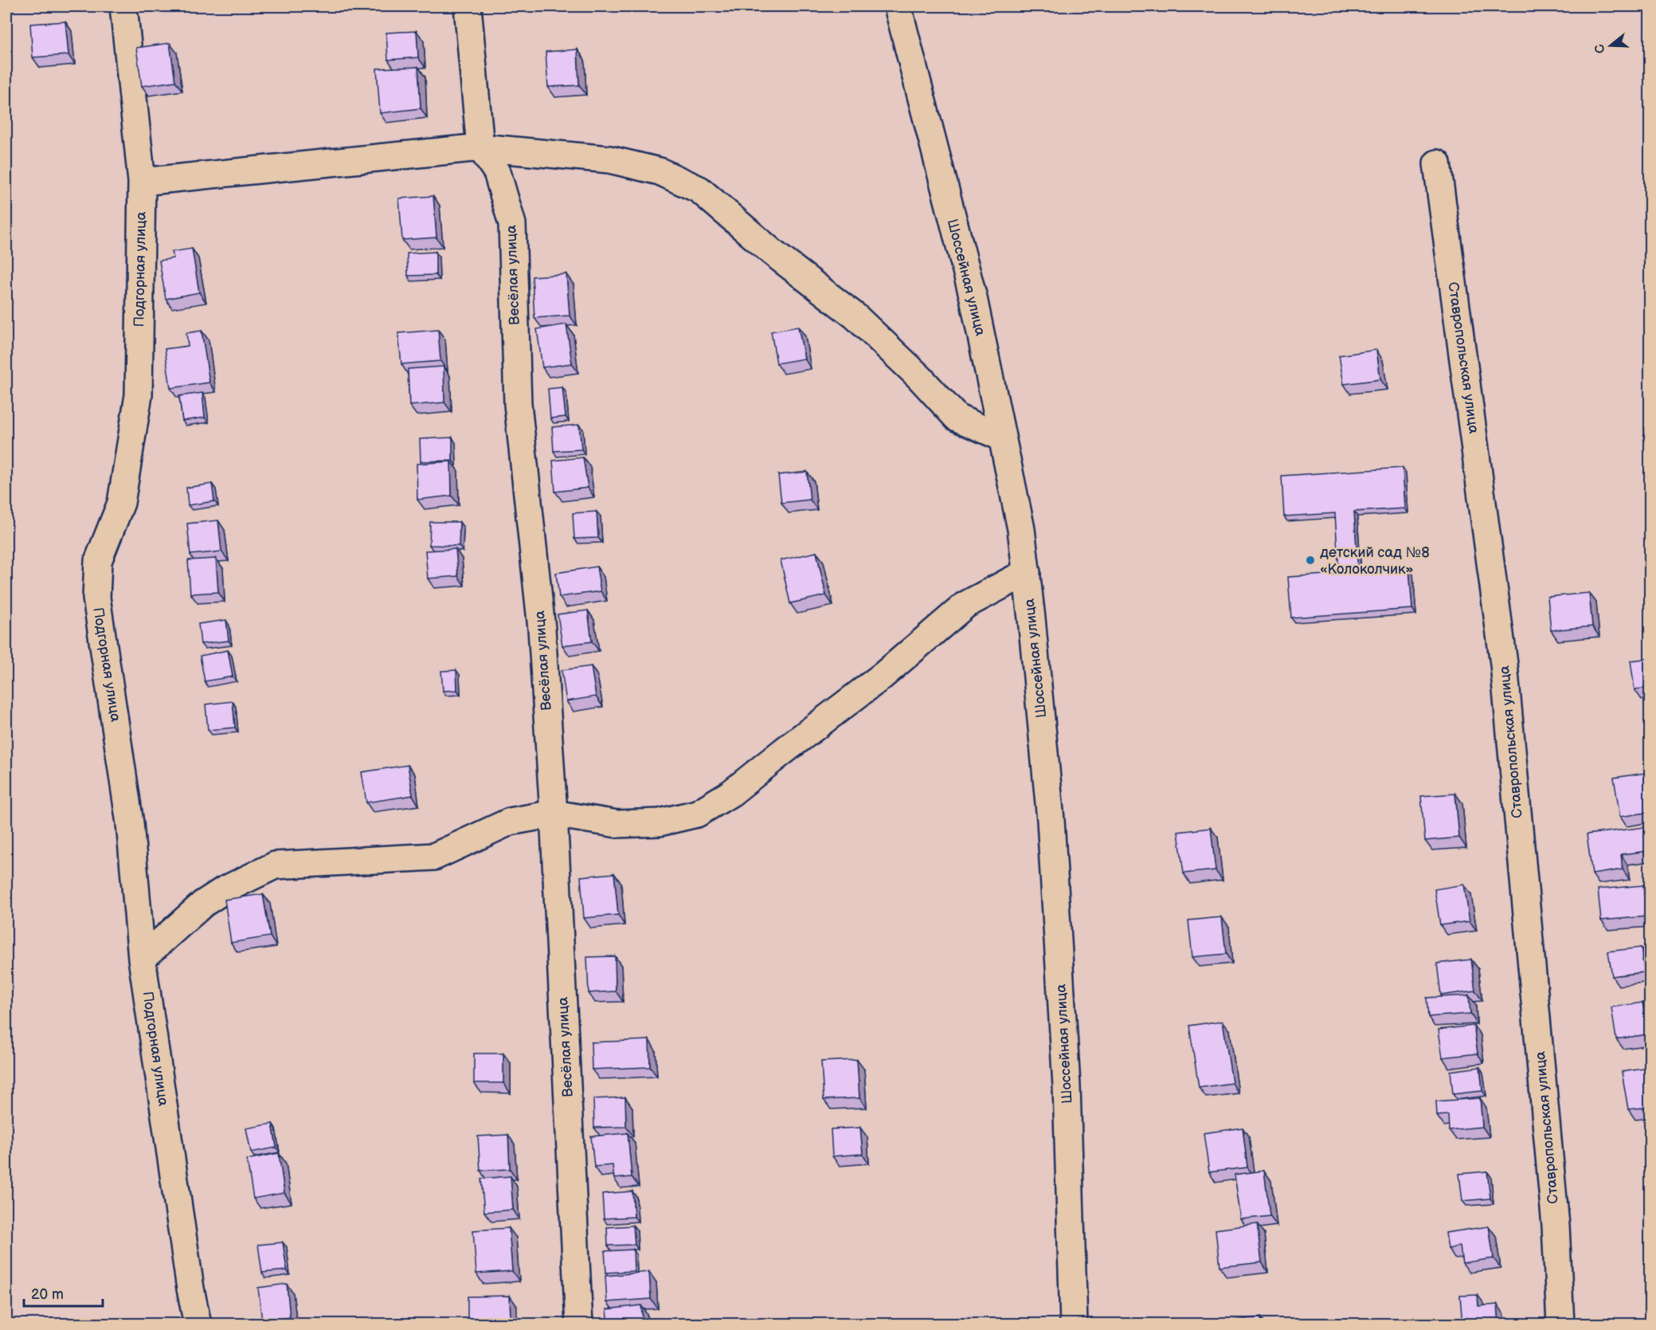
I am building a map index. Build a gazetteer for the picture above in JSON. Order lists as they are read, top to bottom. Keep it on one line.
{"streets":{"street":["Подгорная улица","Весёлая улица","Шоссейная улица","Ставропольская улица"]},"places":["детский сад №8 «Колоколчик»"],"scale_bar":"20 m","north":"left"}
